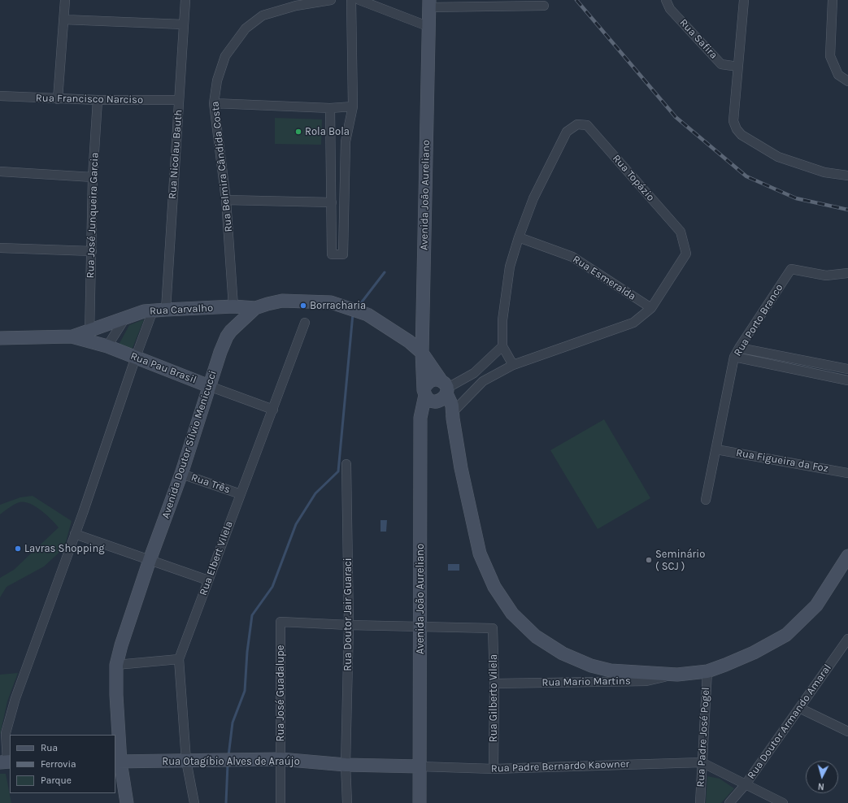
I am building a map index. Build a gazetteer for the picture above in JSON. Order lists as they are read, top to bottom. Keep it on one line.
{"streets":{"main road":["Avenida João Aureliano","Rua Carvalho","Rua Pau Brasil","Avenida Doutor Sílvio Menicucci","Rua Otagíbio Alves de Araújo"],"street":["Rua Safira","Rua Francisco Narciso","Rua Nicolau Bauth","Rua Belmira Cândida Costa","Rua Topázio","Rua José Junqueira Garcia","Rua Esmeralda","Rua Porto Branco","Rua Figueira da Foz","Rua Três","Rua Elbert Vilela","Rua Doutor Jair Guaraci","Rua Mario Martins","Rua José Guadalupe","Rua Gilberto Vilela","Rua Doutor Armando Amaral","Rua Padre José Pogel","Rua Padre Bernardo Kaowner"]},"crossings":[["Rua Francisco Narciso","Rua Nicolau Bauth"],["Rua Francisco Narciso","Rua José Junqueira Garcia"],["Rua Nicolau Bauth","Rua Carvalho"],["Rua Nicolau Bauth","Rua Pau Brasil"],["Rua Belmira Cândida Costa","Rua Carvalho"],["Rua Topázio","Rua Esmeralda"],["Rua Topázio","Avenida Doutor Sílvio Menicucci"],["Avenida João Aureliano","Avenida Doutor Sílvio Menicucci"],["Avenida João Aureliano","Rua Gilberto Vilela"],["Avenida João Aureliano","Rua Otagíbio Alves de Araújo"],["Avenida João Aureliano","Rua Padre Bernardo Kaowner"],["Rua José Junqueira Garcia","Rua Carvalho"],["Rua José Junqueira Garcia","Rua Pau Brasil"],["Rua Carvalho","Rua Pau Brasil"],["Rua Carvalho","Avenida Doutor Sílvio Menicucci"],["Rua Porto Branco","Rua Figueira da Foz"],["Rua Pau Brasil","Avenida Doutor Sílvio Menicucci"],["Rua Pau Brasil","Rua Elbert Vilela"],["Avenida Doutor Sílvio Menicucci","Rua Três"],["Avenida Doutor Sílvio Menicucci","Rua Mario Martins"],["Avenida Doutor Sílvio Menicucci","Rua Padre José Pogel"],["Avenida Doutor Sílvio Menicucci","Rua Otagíbio Alves de Araújo"],["Rua Três","Rua Elbert Vilela"],["Rua Elbert Vilela","Rua Otagíbio Alves de Araújo"],["Rua Doutor Jair Guaraci","Rua José Guadalupe"],["Rua Doutor Jair Guaraci","Rua Otagíbio Alves de Araújo"],["Rua Mario Martins","Rua Gilberto Vilela"],["Rua José Guadalupe","Rua Otagíbio Alves de Araújo"],["Rua Gilberto Vilela","Rua Padre Bernardo Kaowner"],["Rua Padre José Pogel","Rua Padre Bernardo Kaowner"],["Rua Otagíbio Alves de Araújo","Rua Padre Bernardo Kaowner"]],"places":["Rola Bola","Borracharia","Lavras Shopping","Seminário ( SCJ )"],"legend":["Rua","Ferrovia","Parque"],"north":"bottom"}
